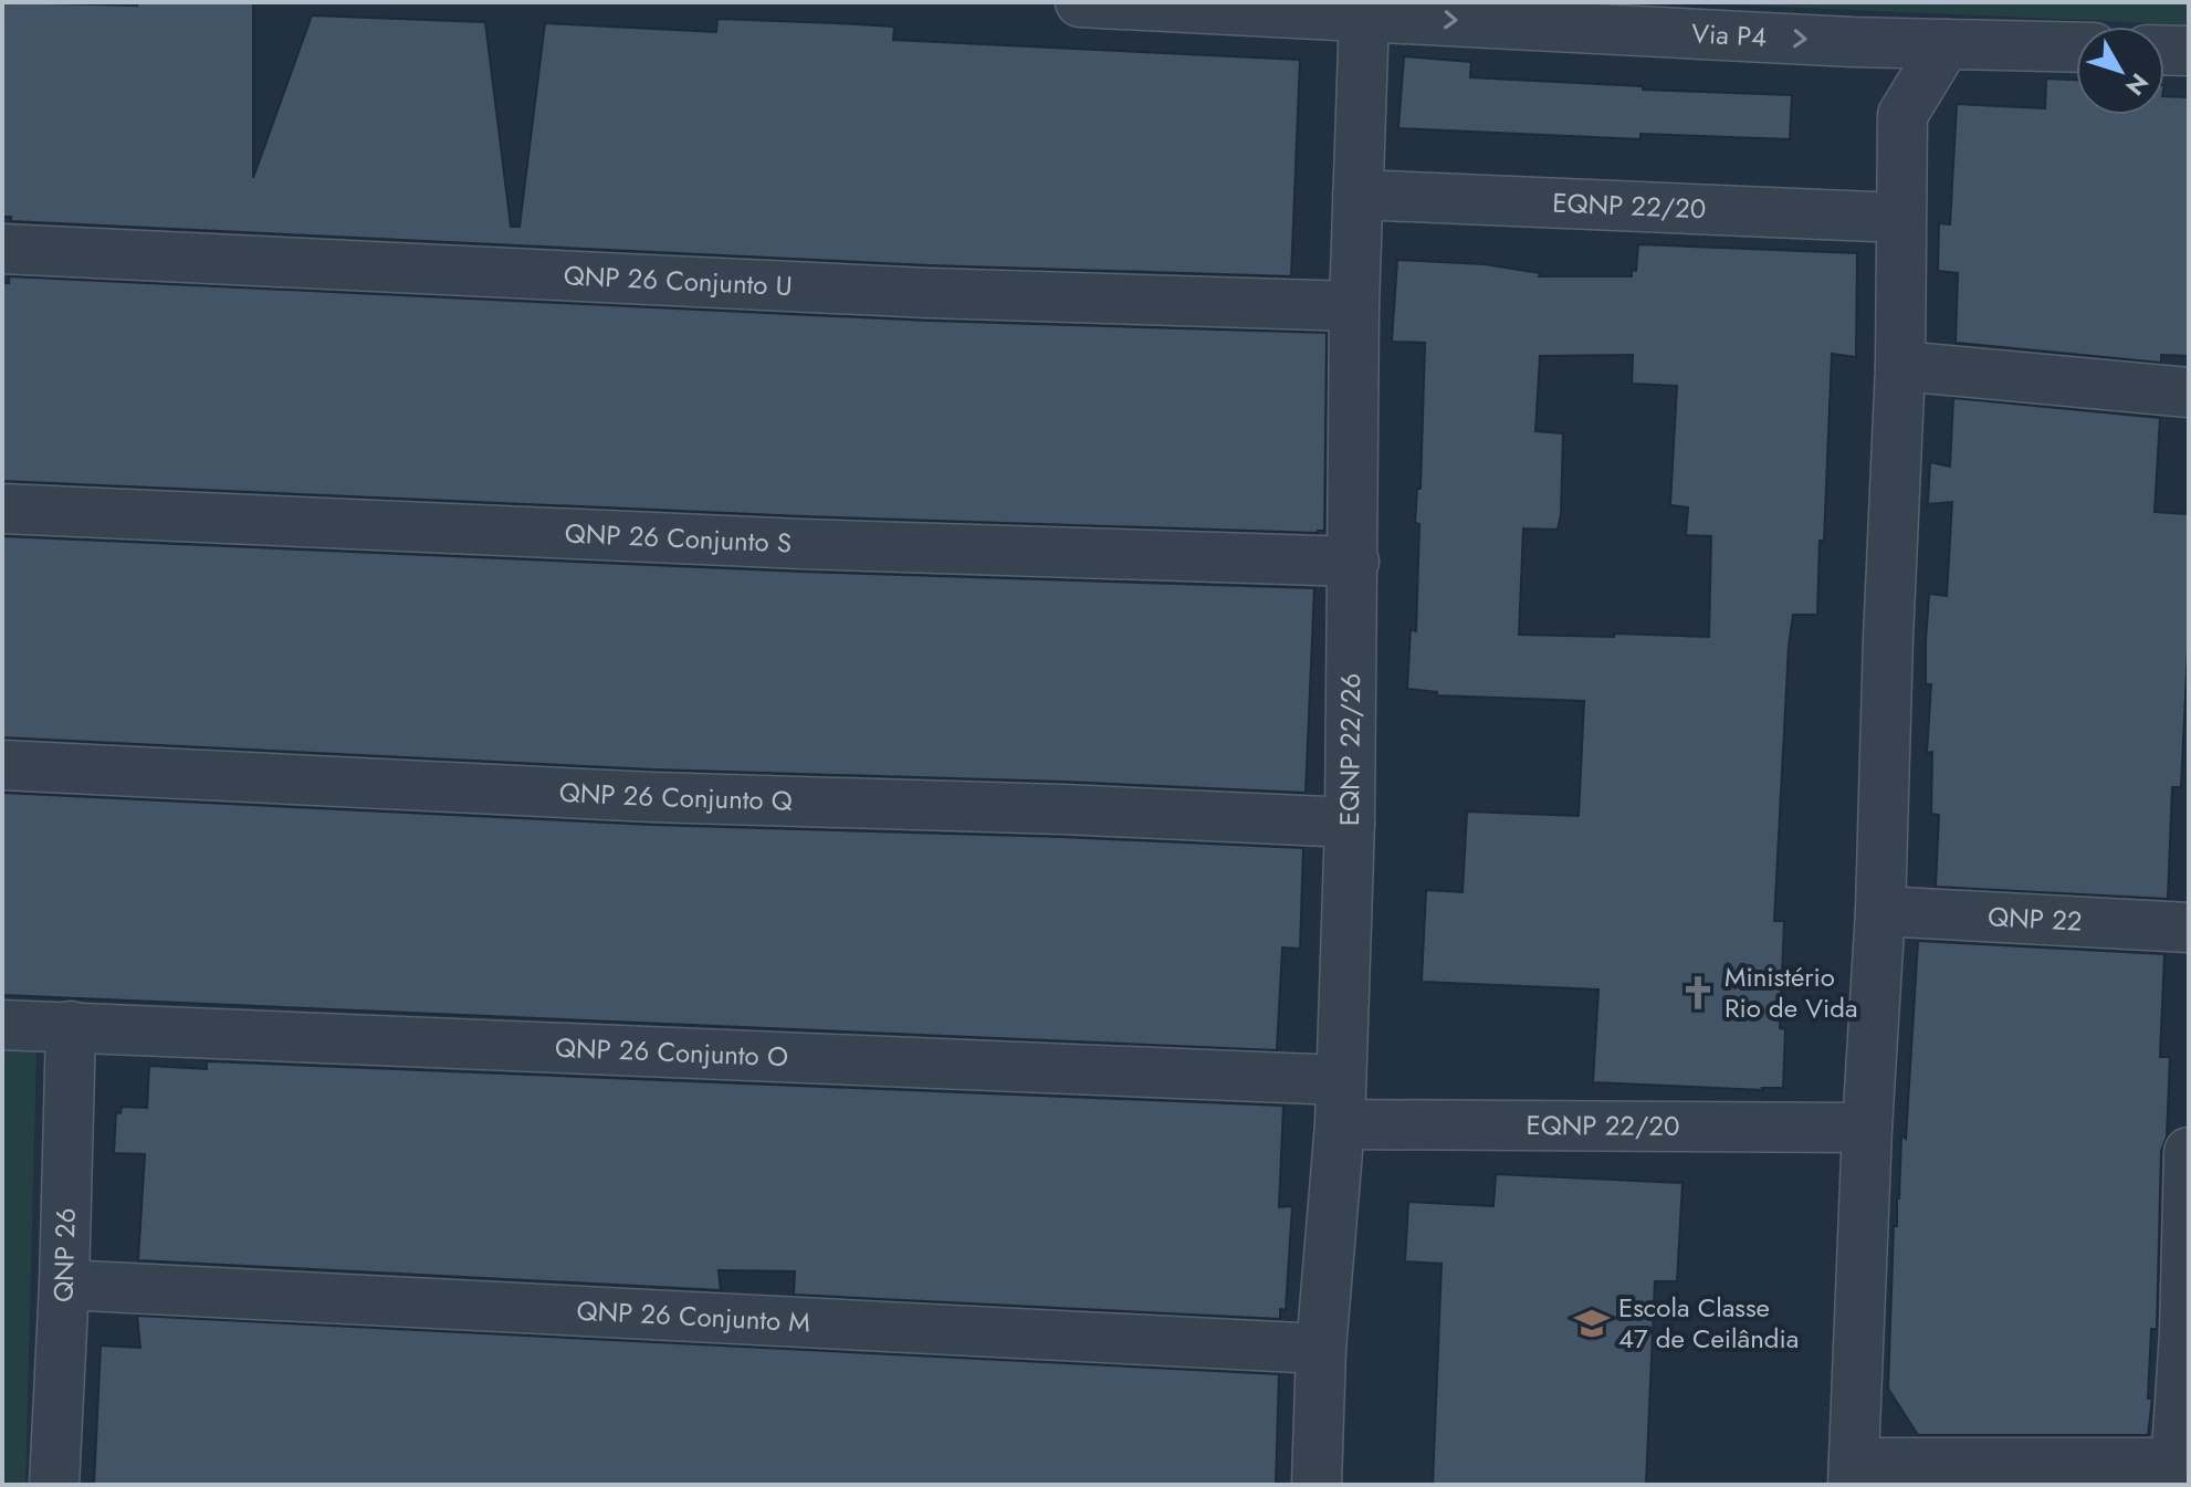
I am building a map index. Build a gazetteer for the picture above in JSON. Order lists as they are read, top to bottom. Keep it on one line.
{"streets":{"street":["Via P4","EQNP 22/20","QNP 26 Conjunto U","QNP 26 Conjunto S","EQNP 22/26","QNP 26 Conjunto Q","QNP 22","QNP 26 Conjunto O","QNP 26","QNP 26 Conjunto M"]},"crossings":[["Via P4","EQNP 22/26"],["EQNP 22/20","EQNP 22/26"],["EQNP 22/20","QNP 26 Conjunto O"],["QNP 26 Conjunto U","EQNP 22/26"],["QNP 26 Conjunto S","EQNP 22/26"],["EQNP 22/26","QNP 26 Conjunto Q"],["EQNP 22/26","QNP 26 Conjunto O"],["EQNP 22/26","QNP 26 Conjunto M"],["QNP 26 Conjunto O","QNP 26"],["QNP 26","QNP 26 Conjunto M"]],"one_way":["Via P4"],"places":{"church":["Ministério Rio de Vida"],"school or university":["Escola Classe 47 de Ceilândia"]},"north":"bottom right"}
